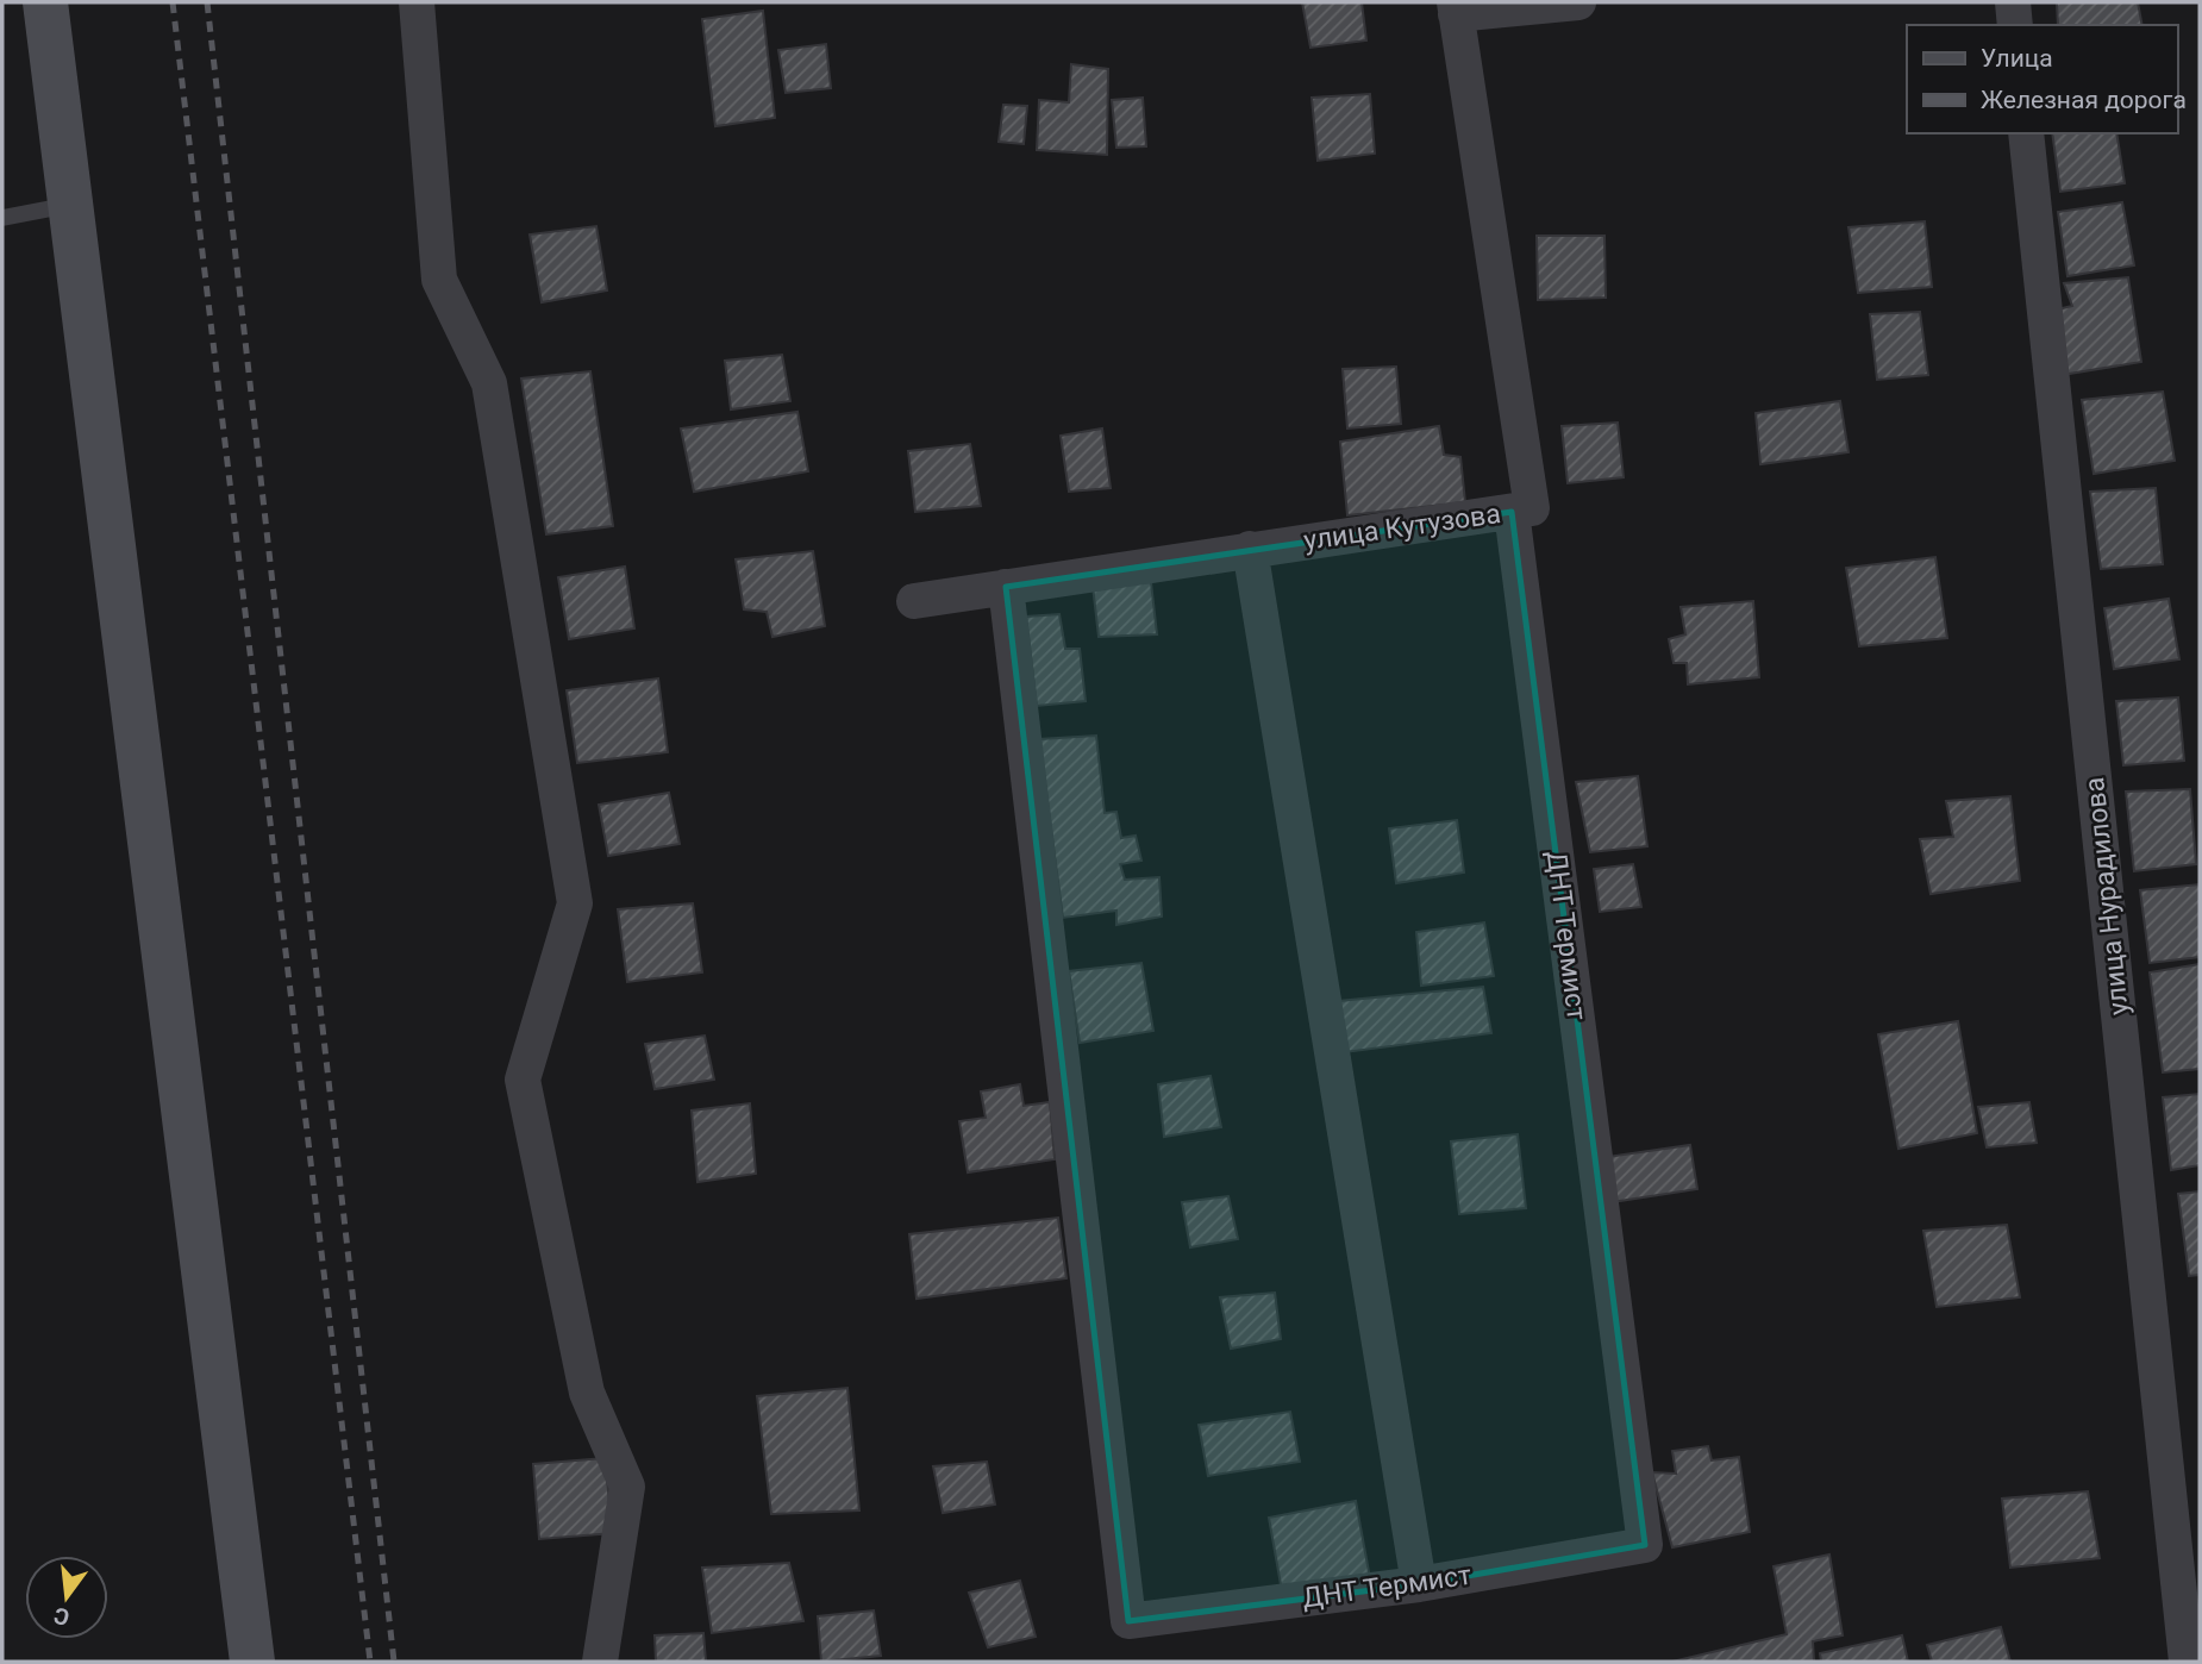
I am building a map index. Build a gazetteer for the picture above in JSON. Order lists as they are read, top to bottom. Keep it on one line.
{"streets":{"street":["улица Кутузова","улица Нурадилова","ДНТ Термист"]},"crossings":[["улица Кутузова","ДНТ Термист"]],"legend":["Улица","Железная дорога"],"north":"bottom"}
